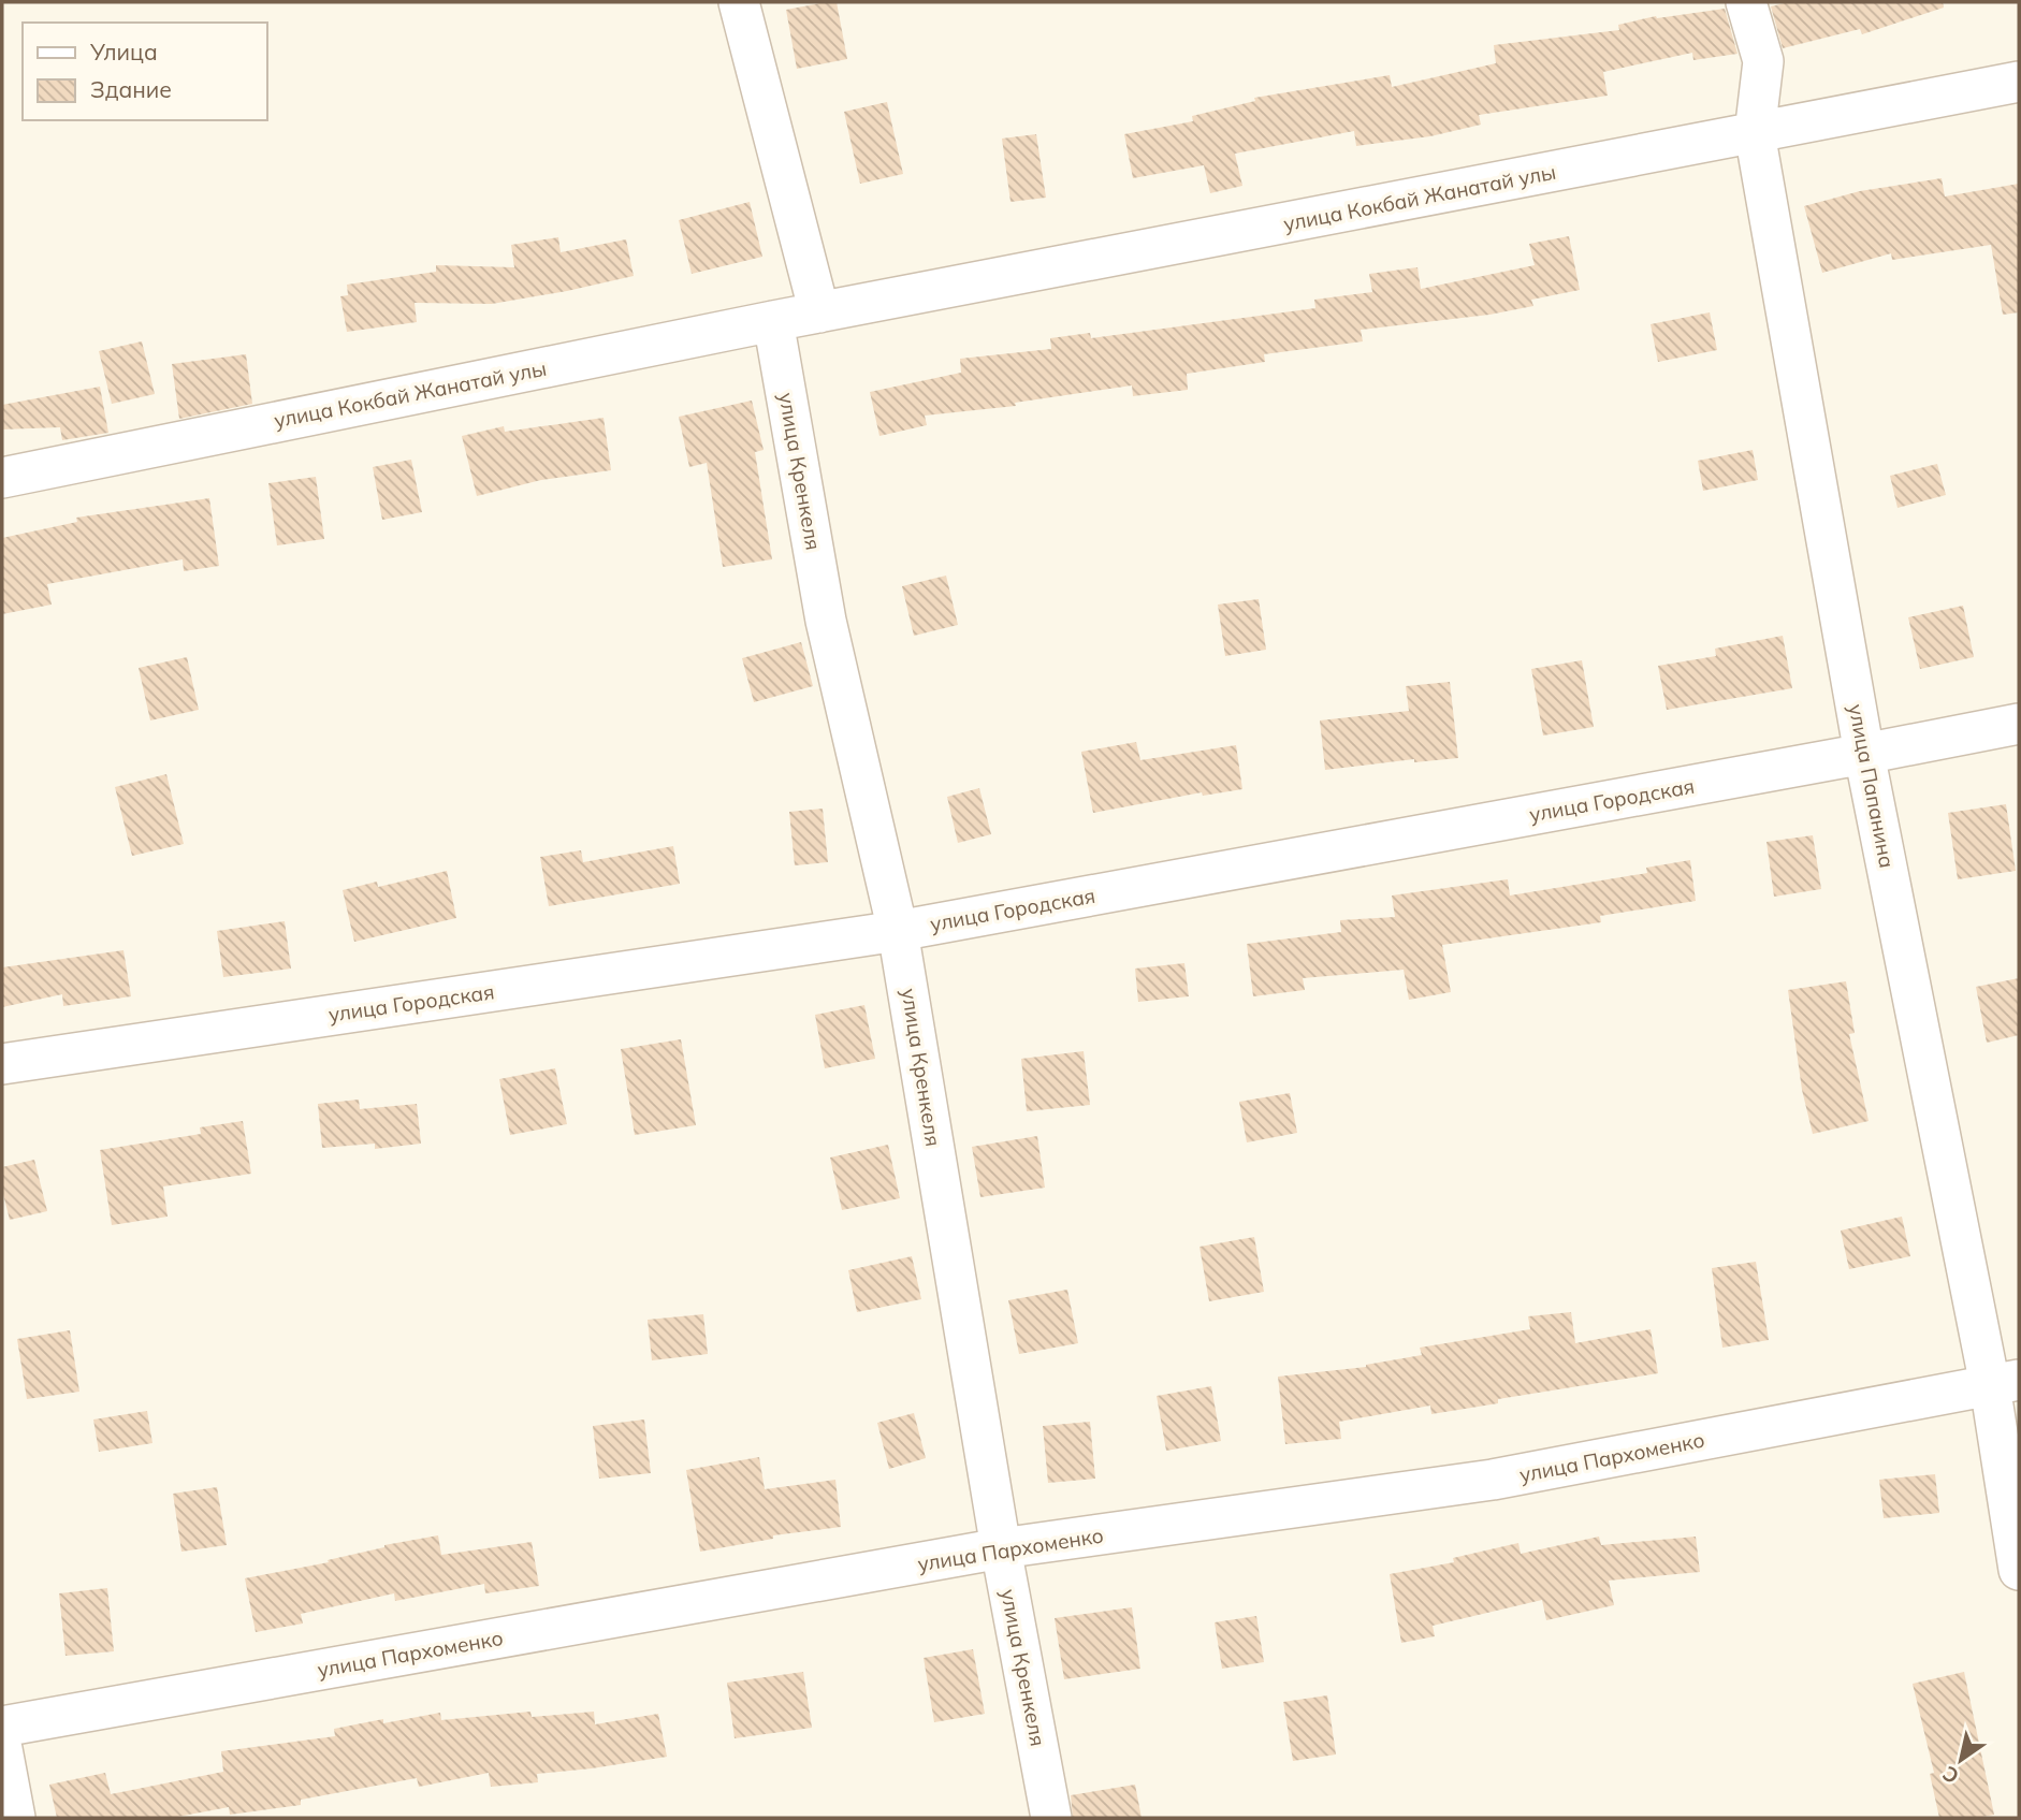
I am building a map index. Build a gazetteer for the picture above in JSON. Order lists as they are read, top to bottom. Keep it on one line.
{"streets":{"street":["улица Кокбай Жанатай улы","улица Кренкеля","улица Папанина","улица Городская","улица Пархоменко"]},"crossings":[["улица Кокбай Жанатай улы","улица Кренкеля"],["улица Кокбай Жанатай улы","улица Папанина"],["улица Кренкеля","улица Городская"],["улица Кренкеля","улица Пархоменко"],["улица Папанина","улица Городская"],["улица Папанина","улица Пархоменко"]],"legend":["Улица","Здание"],"north":"bottom left"}
